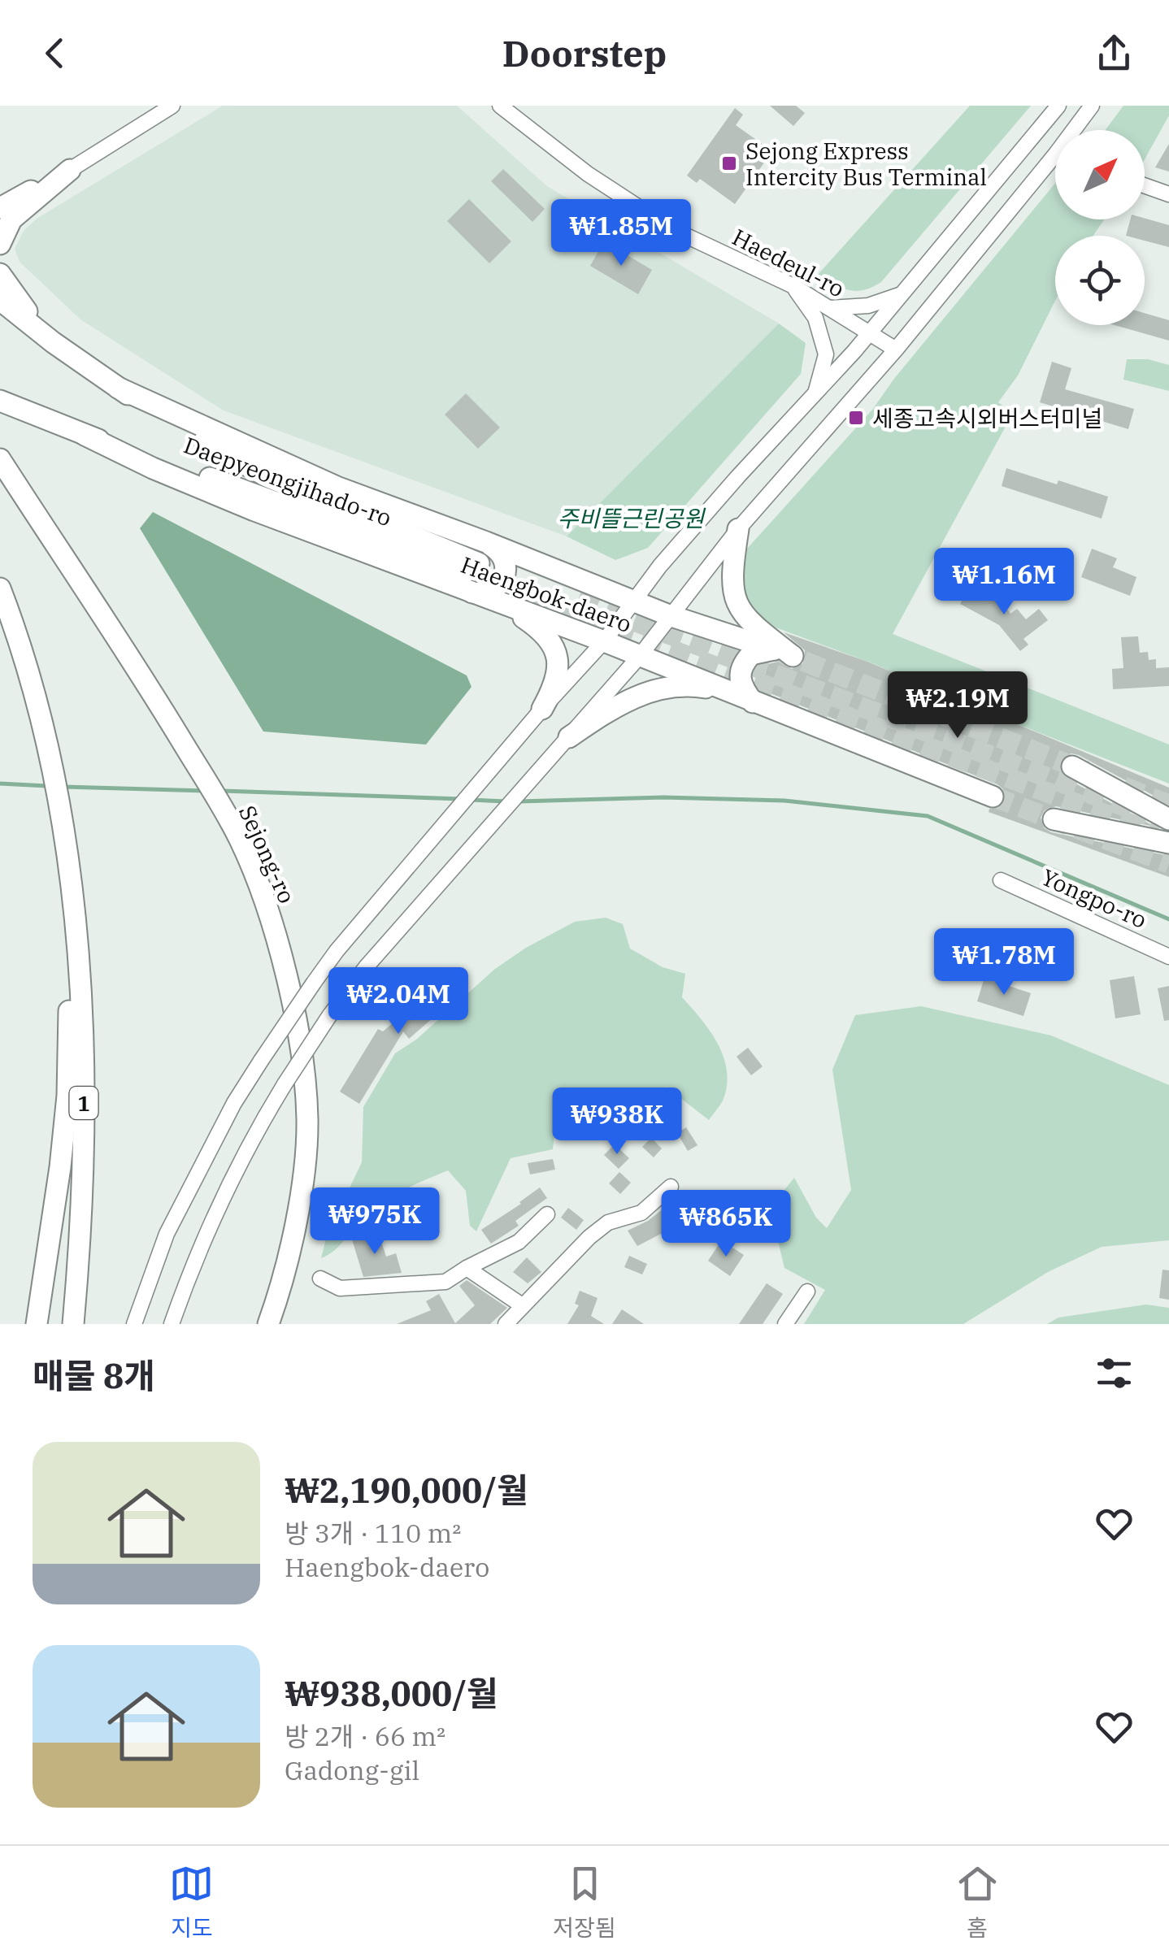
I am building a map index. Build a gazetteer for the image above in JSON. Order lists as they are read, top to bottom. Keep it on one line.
{"streets":{"highway":["Daepyeongjihado-ro","Haengbok-daero","Sejong-ro","1"],"street":["Haedeul-ro","Yongpo-ro"]},"crossings":[["Daepyeongjihado-ro","Haengbok-daero"]],"parks":["주비뜰근린공원"],"places":{"transit":["Sejong Express Intercity Bus Terminal","세종고속시외버스터미널"]},"north":"top right","page":{"header":"Doorstep","price":["₩1.85M","₩1.16M","₩2.19M","₩1.78M","₩2.04M","₩938K","₩975K","₩865K"],"heading":"매물 8개","list":[{"name":"₩2,190,000/월","note":"방 3개 · 110 m² · Haengbok-daero"},{"name":"₩938,000/월","note":"방 2개 · 66 m² · Gadong-gil"}],"tabs":["지도","저장됨","홈"]}}
